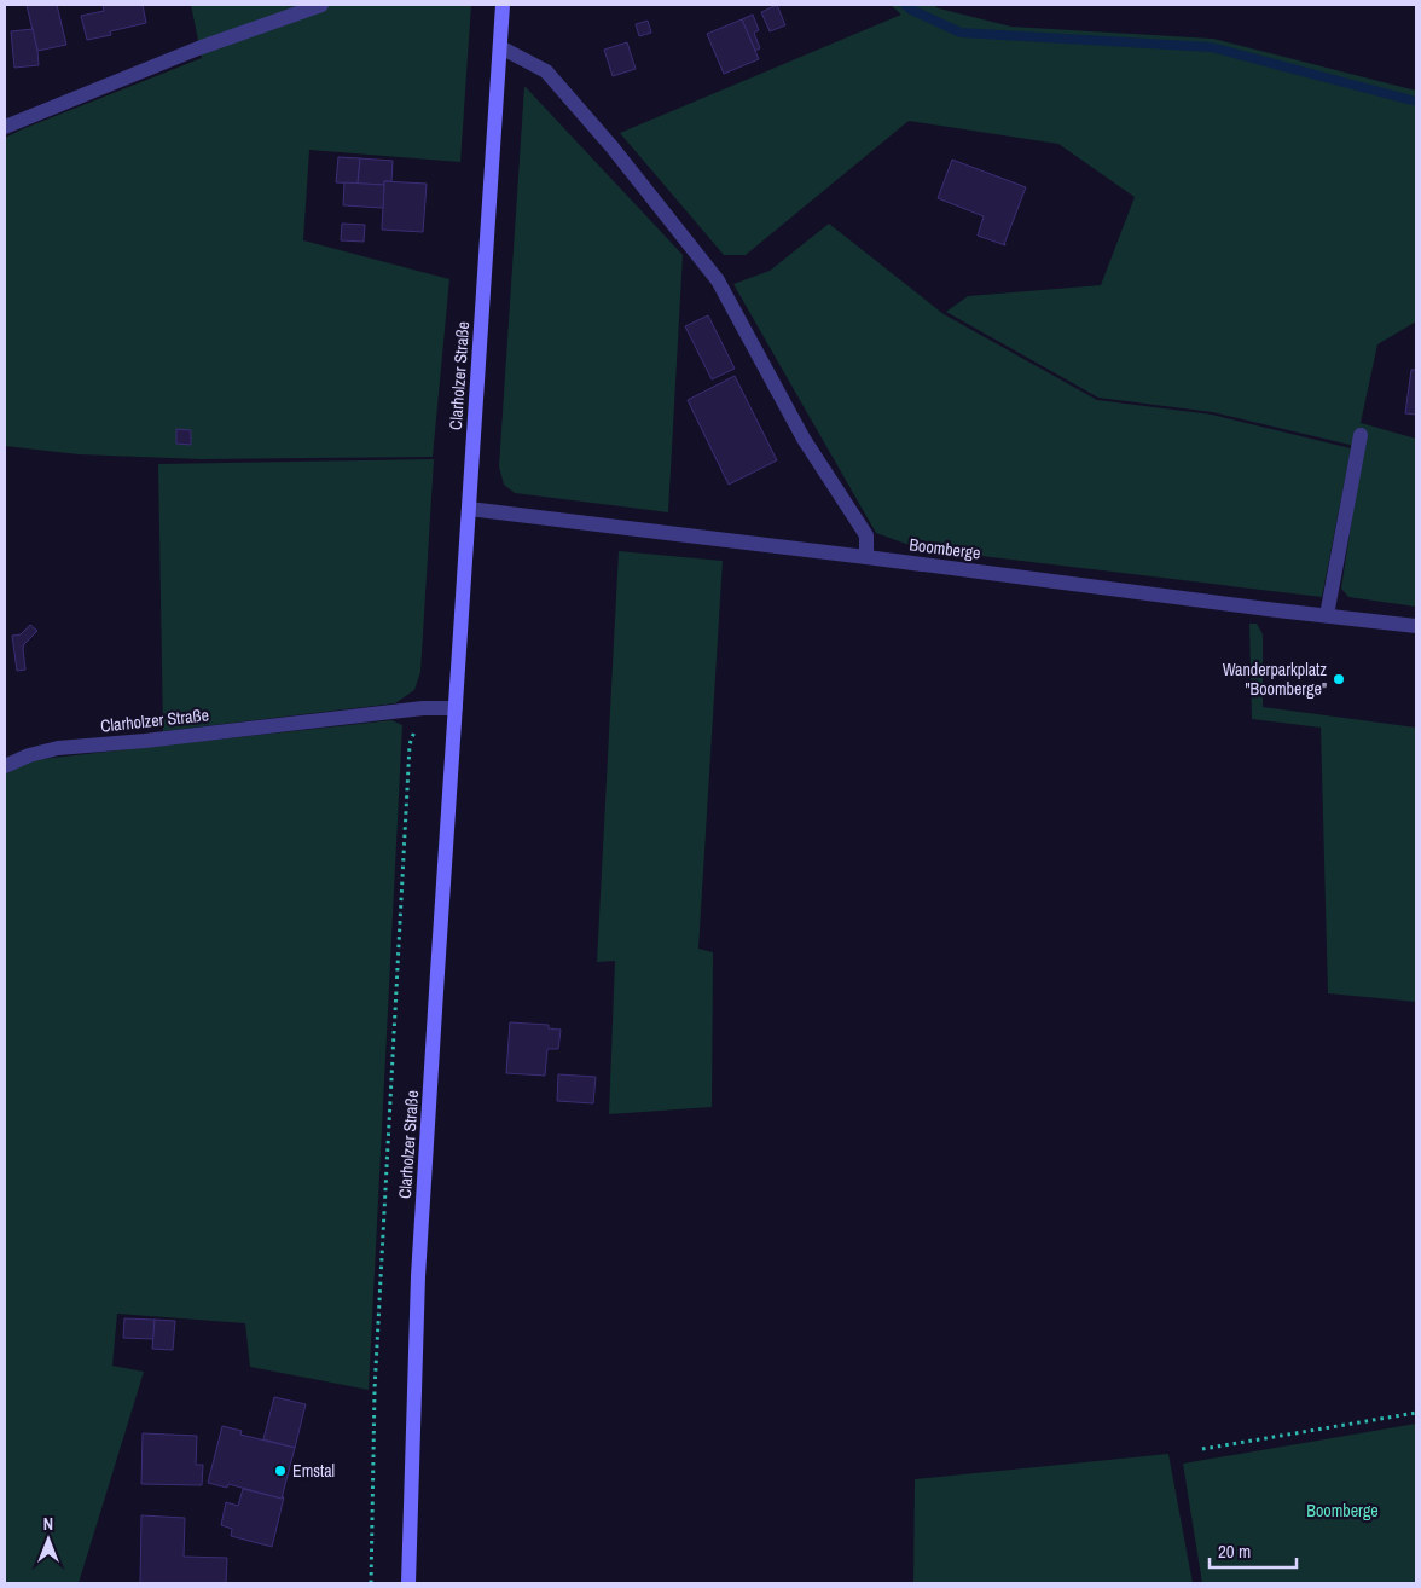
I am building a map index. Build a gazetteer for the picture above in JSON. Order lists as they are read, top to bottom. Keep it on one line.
{"streets":{"street":["Clarholzer Straße","Boomberge"]},"crossings":[["Clarholzer Straße","Boomberge"]],"parks":["Boomberge"],"places":["Wanderparkplatz \"Boomberge\"","Emstal"],"scale_bar":"20 m","north":"top"}
